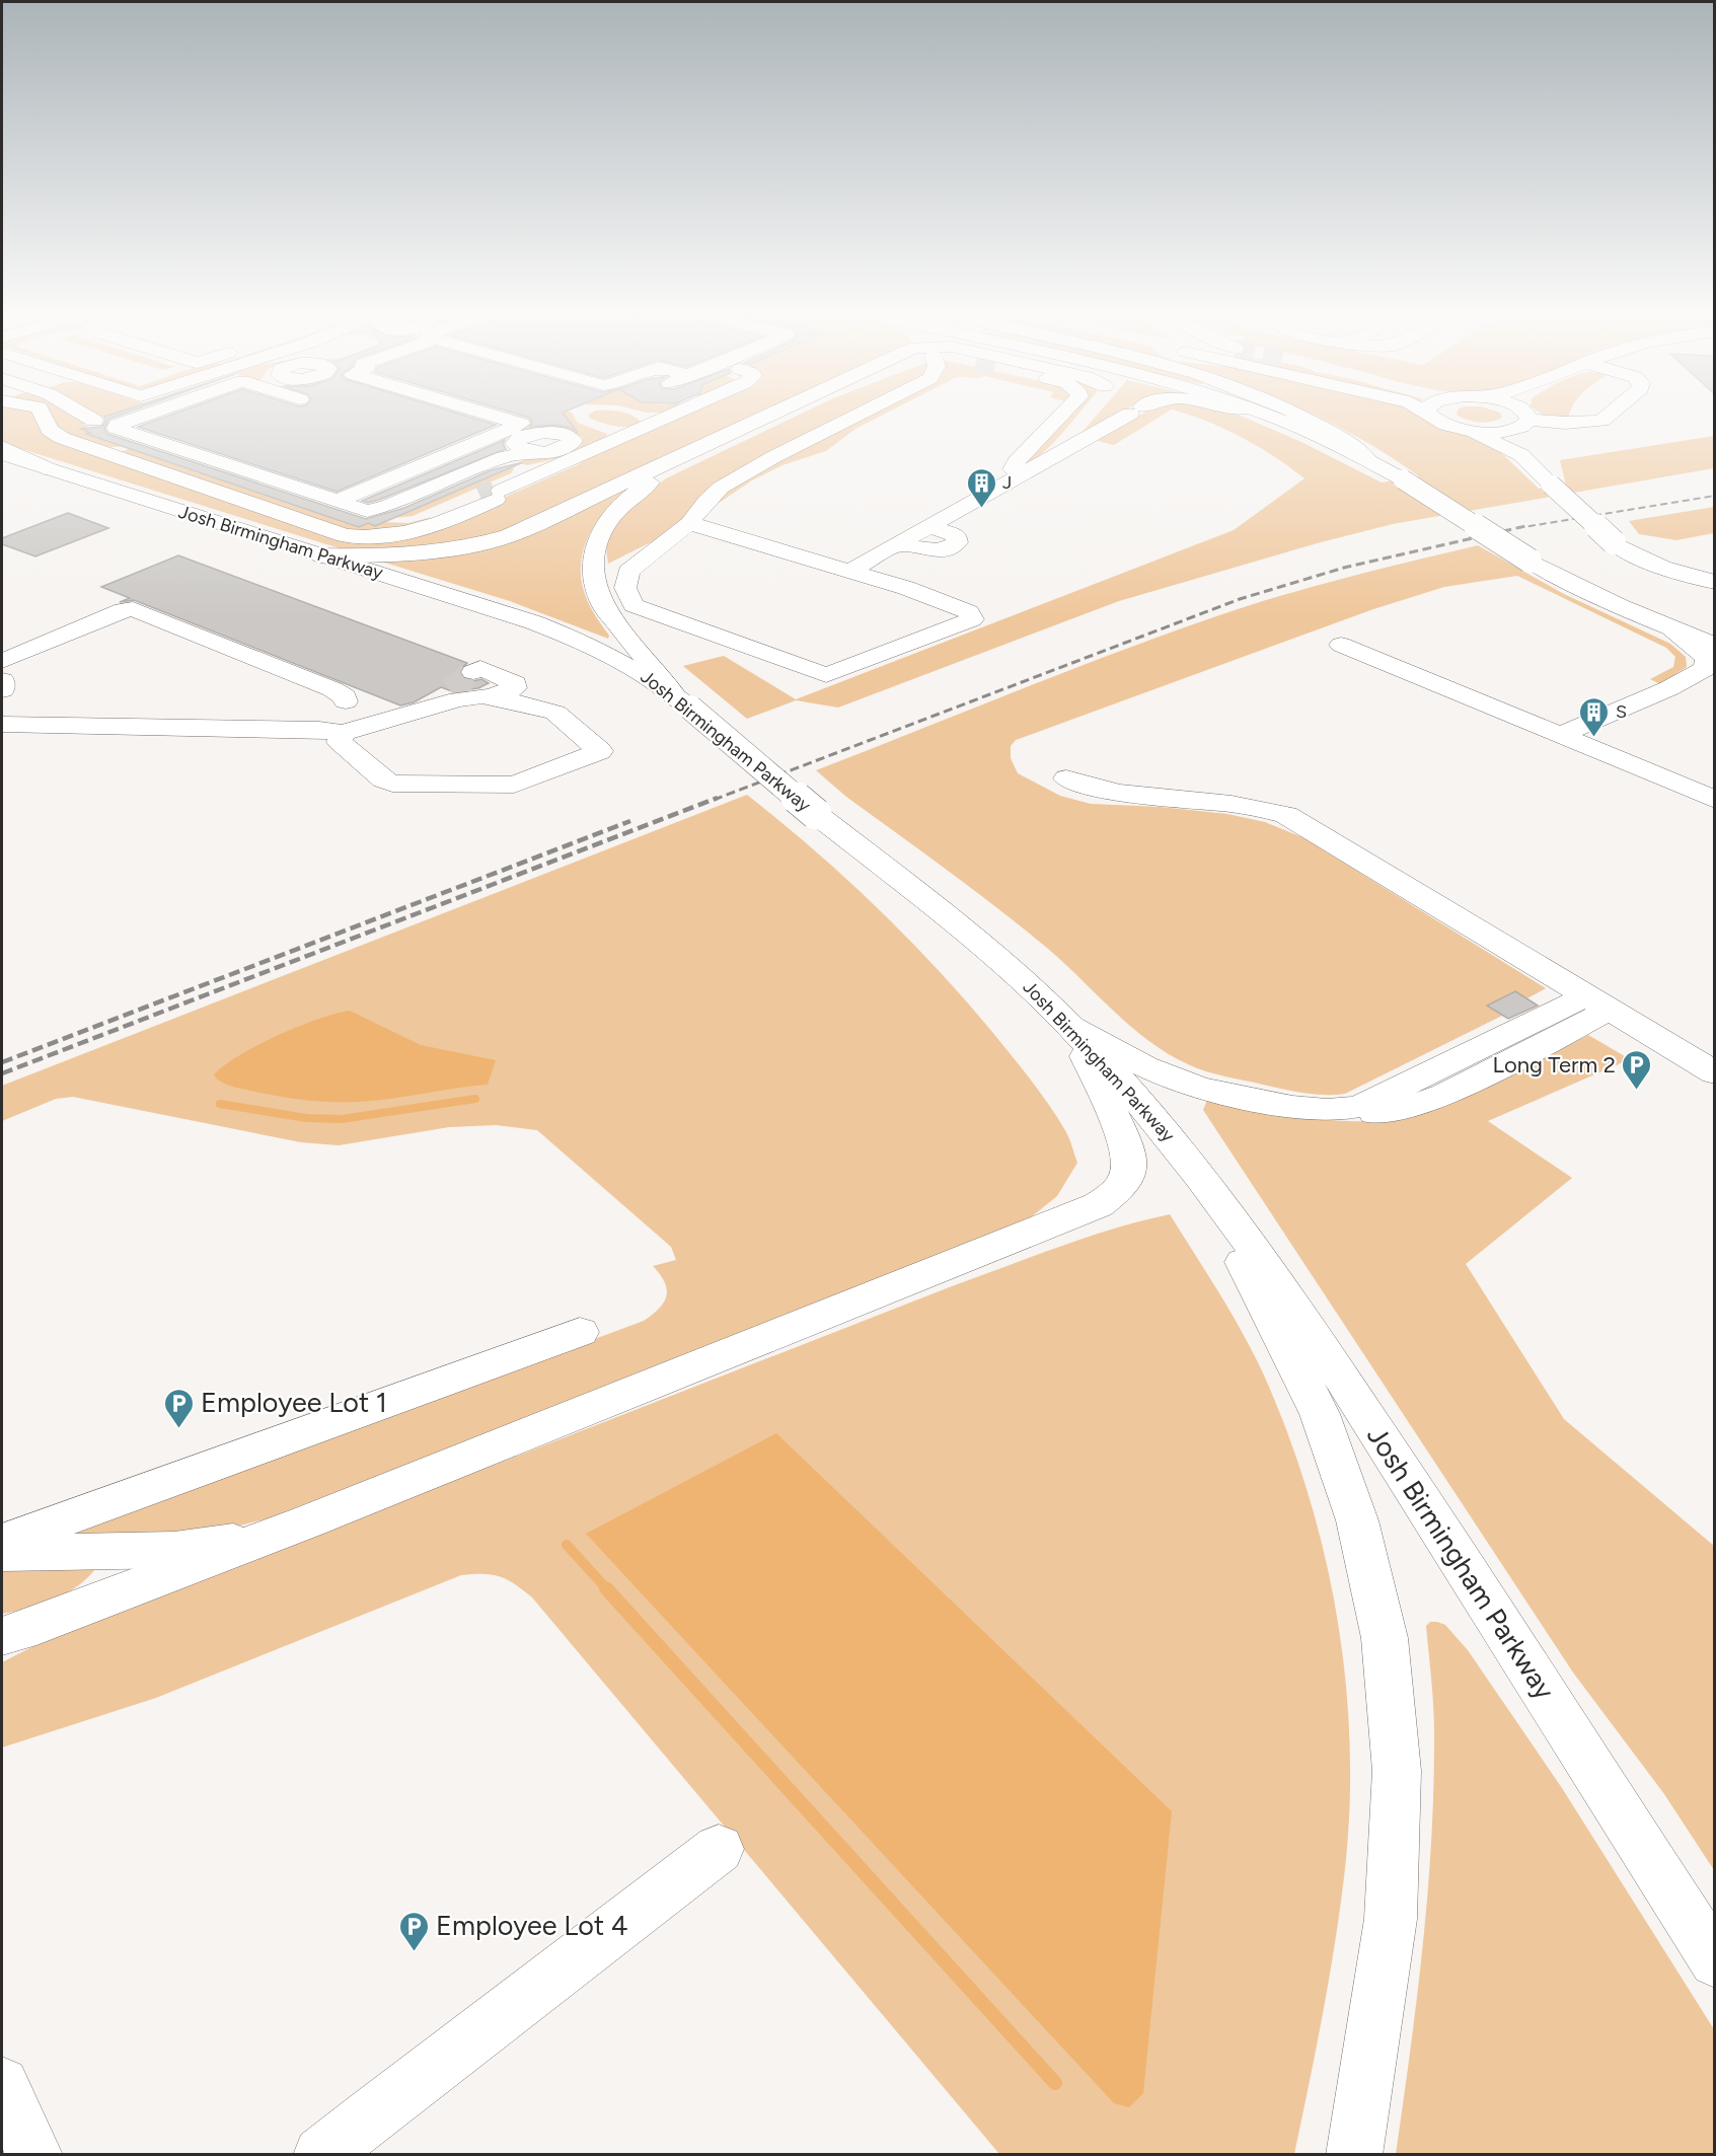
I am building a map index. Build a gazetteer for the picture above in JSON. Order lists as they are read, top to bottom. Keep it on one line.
{"streets":{"main road":["Josh Birmingham Parkway"]},"places":{"building":["J","S"],"parking":["Long Term 2","Employee Lot 1","Employee Lot 4"]}}
